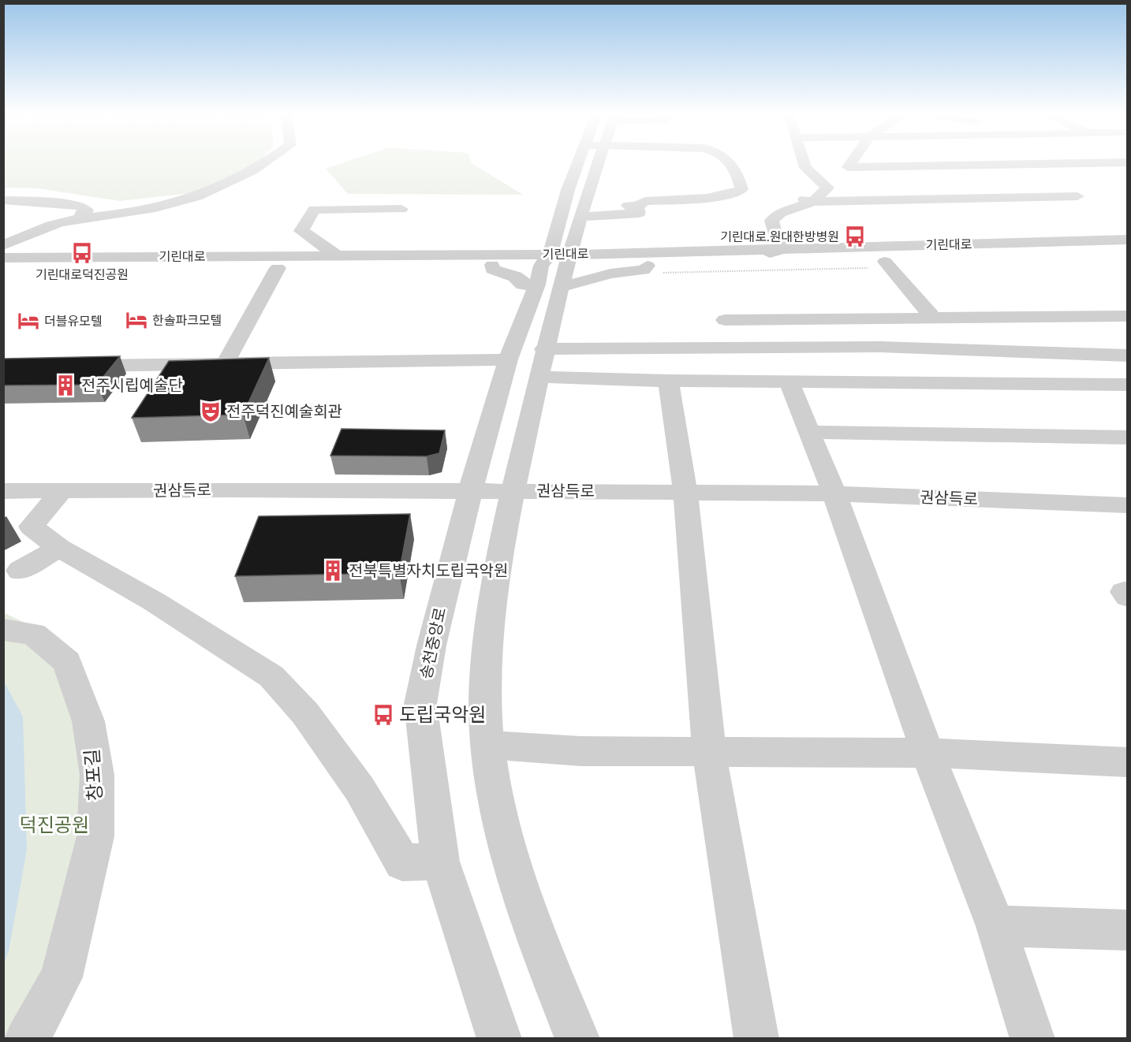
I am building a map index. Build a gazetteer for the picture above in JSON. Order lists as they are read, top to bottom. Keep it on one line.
{"streets":{"street":["기린대로","권삼득로","송천중앙로","창포길"]},"crossings":[["기린대로","송천중앙로"],["권삼득로","송천중앙로"]],"parks":["덕진공원"],"places":{"bus stop":["기린대로.원대한방병원","기린대로덕진공원","도립국악원"],"hotel":["한솔파크모텔","더블유모텔"],"building":["전주시립예술단","전북특별자치도립국악원"],"theatre":["전주덕진예술회관"]}}
